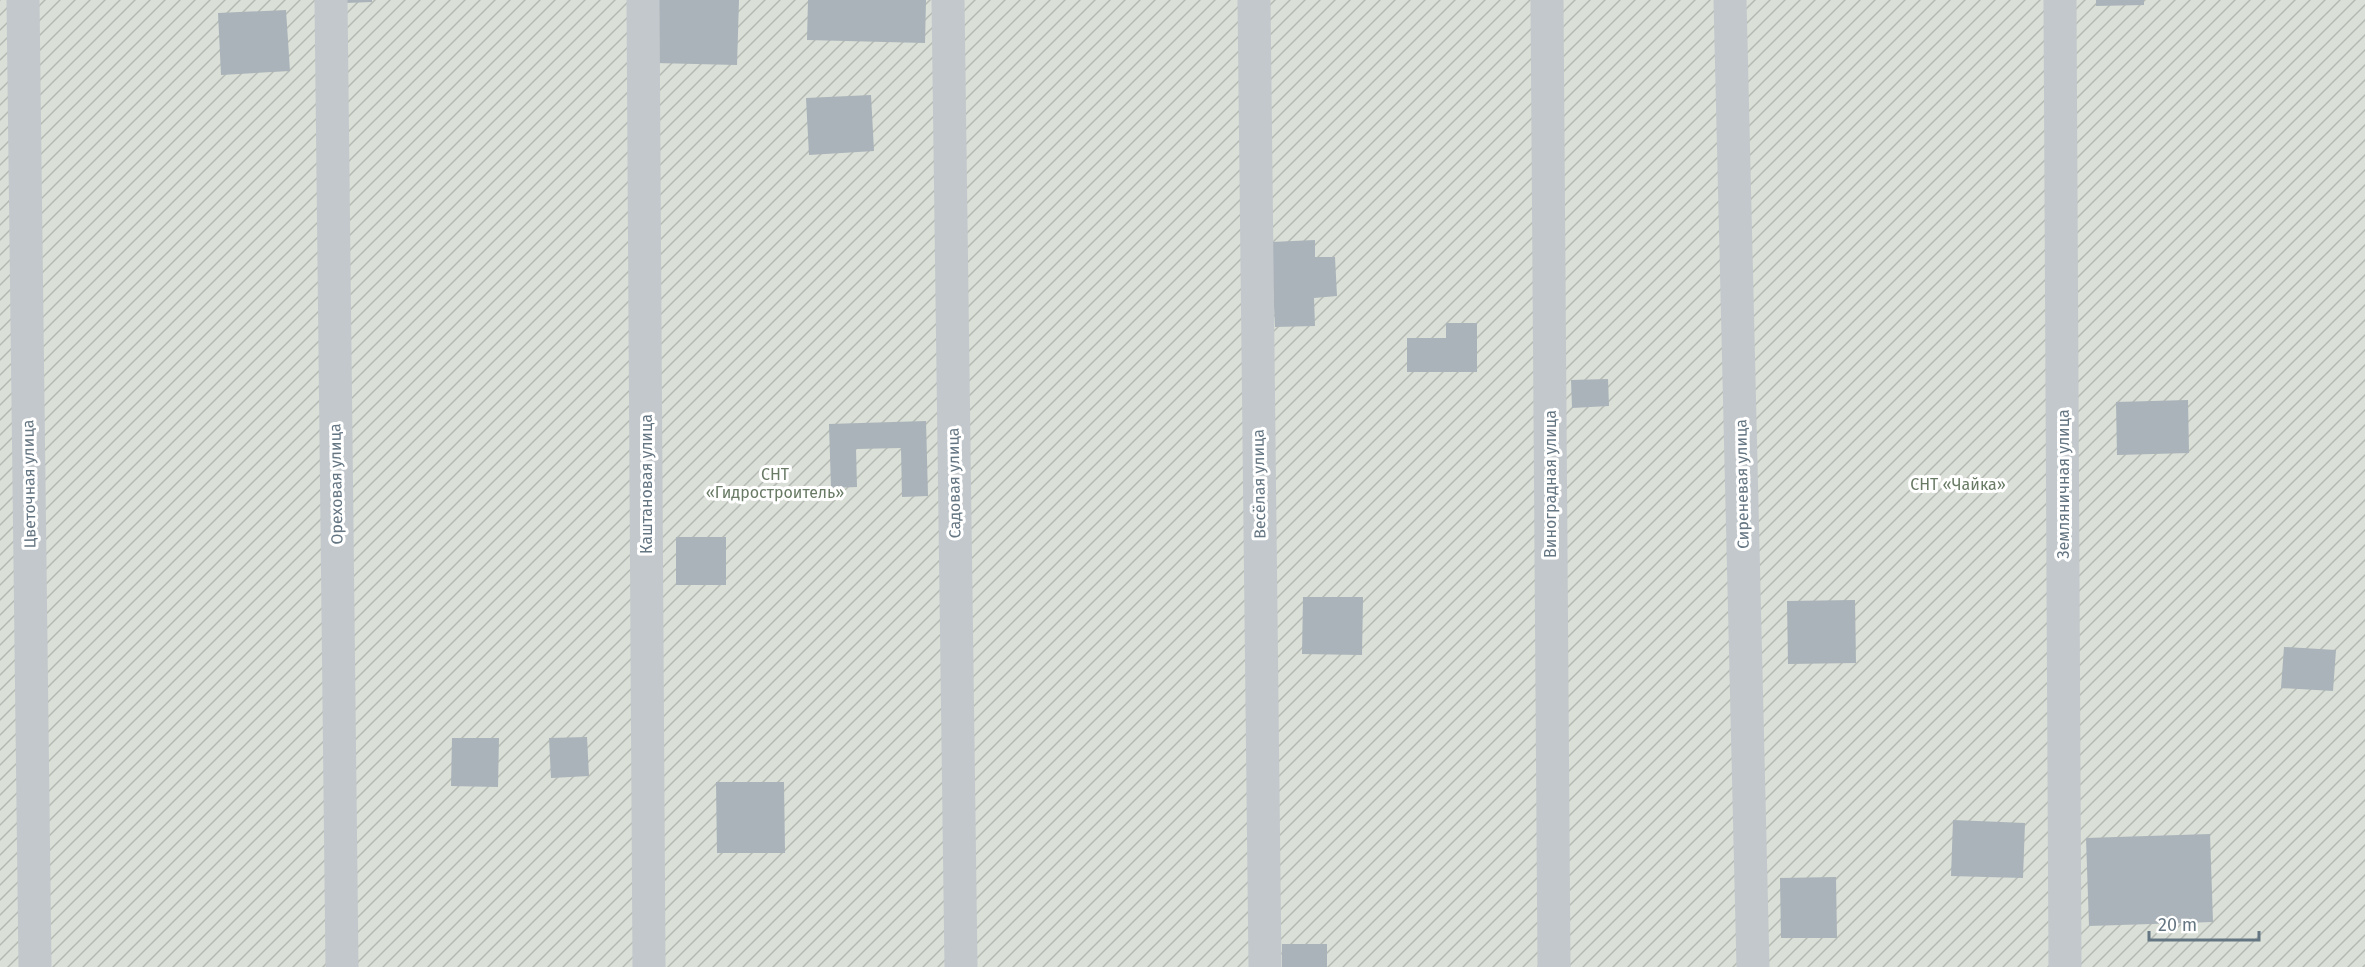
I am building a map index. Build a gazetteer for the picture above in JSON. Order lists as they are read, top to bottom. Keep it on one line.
{"streets":{"street":["Садовая улица","Цветочная улица","Ореховая улица","Каштановая улица","Весёлая улица","Виноградная улица","Сиреневая улица","Земляничная улица"]},"parks":["СНТ «Гидростроитель»","СНТ «Чайка»"],"scale_bar":"20 m"}
